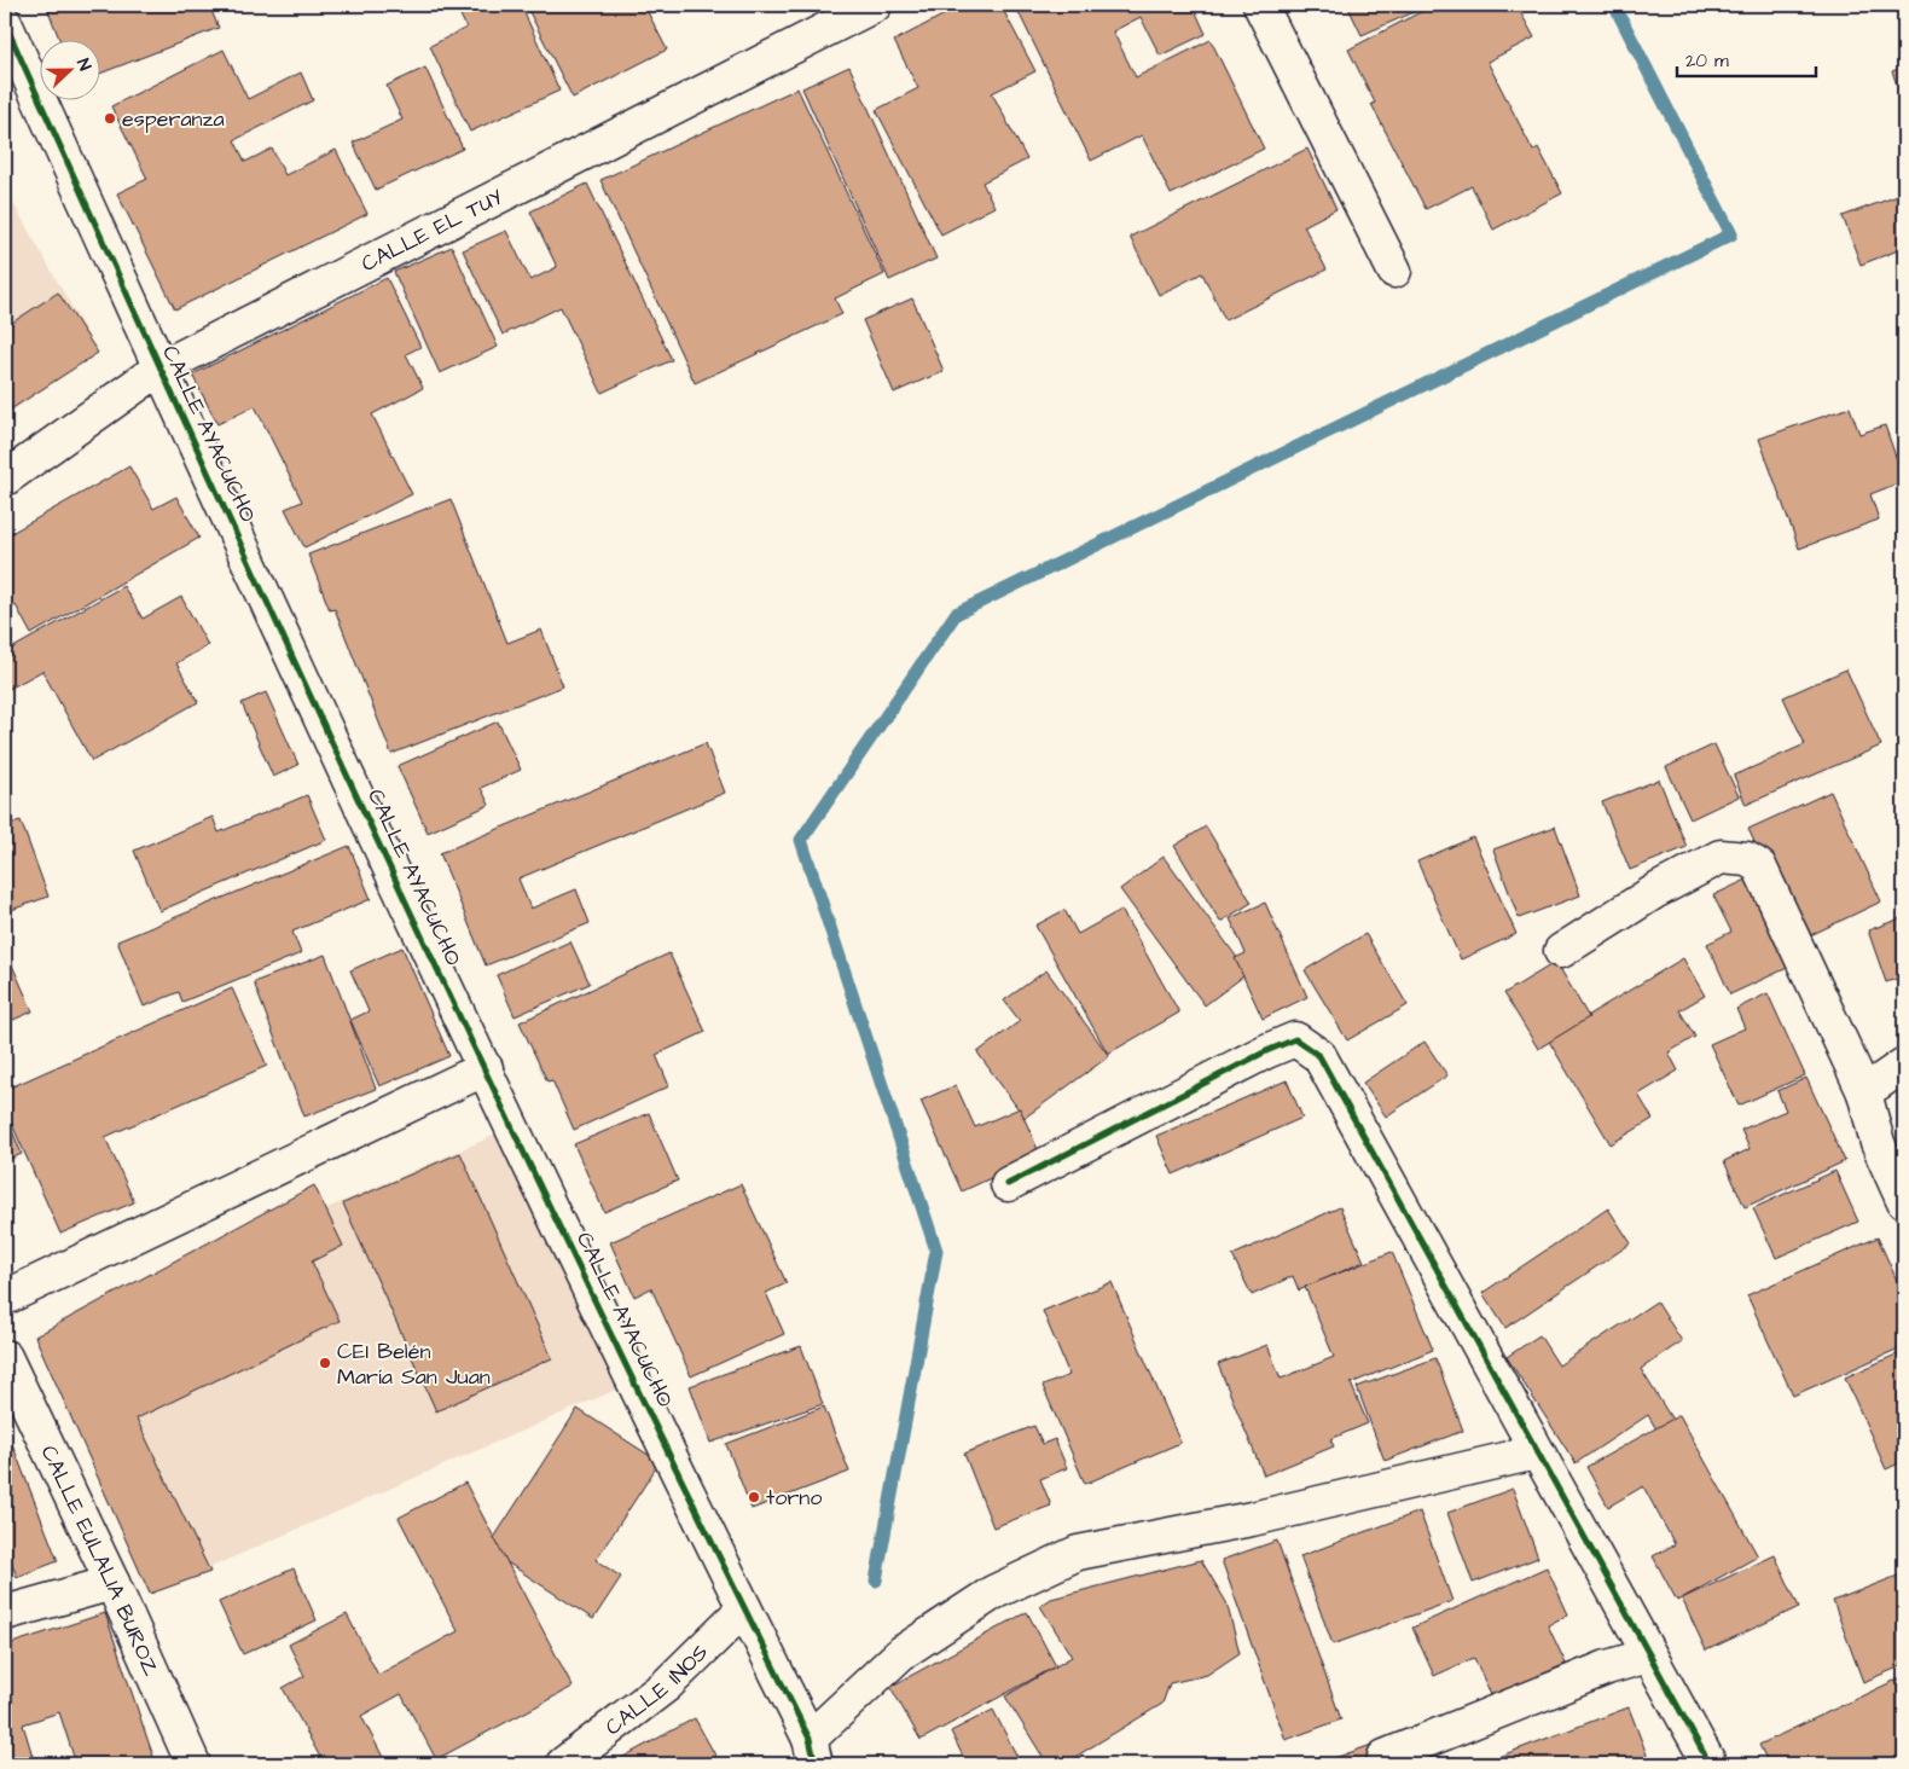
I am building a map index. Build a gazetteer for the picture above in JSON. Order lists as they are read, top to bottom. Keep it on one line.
{"streets":{"street":["CALLE EL TUY","CALLE AYACUCHO","CALLE EULALIA BUROZ","CALLE INOS"]},"crossings":[["CALLE EL TUY","CALLE AYACUCHO"],["CALLE AYACUCHO","CALLE INOS"]],"places":["esperanza","CEI Belén María San Juan","torno"],"scale_bar":"20 m","north":"right"}
